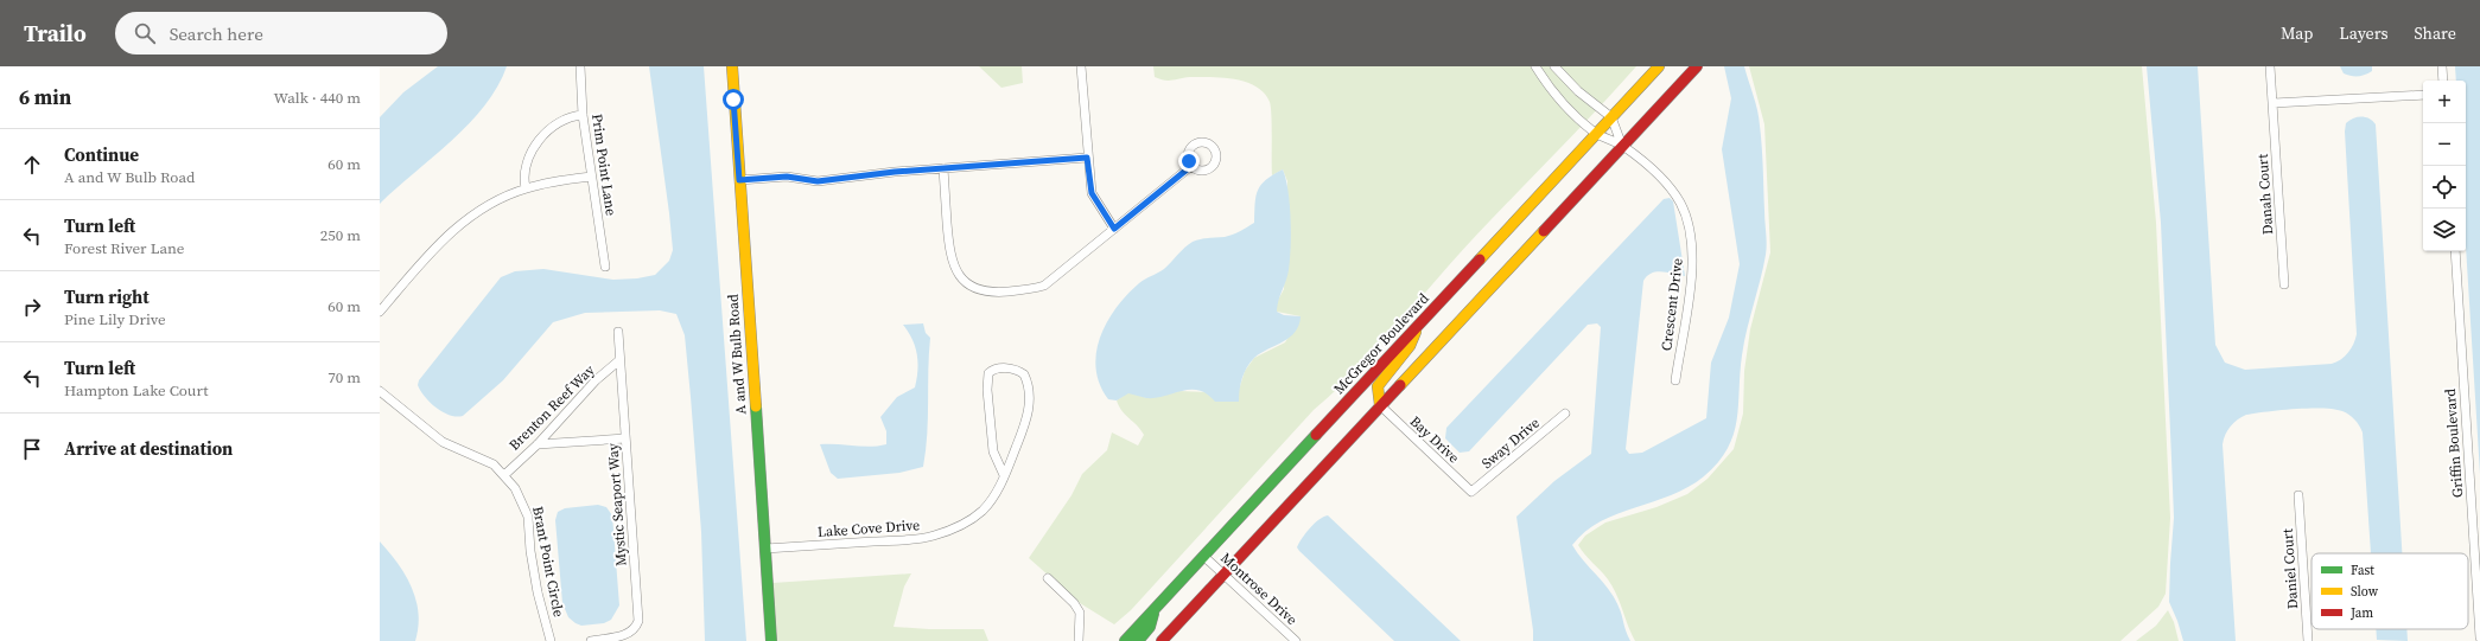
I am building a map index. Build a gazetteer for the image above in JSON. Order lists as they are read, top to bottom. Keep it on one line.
{"streets":{"main road":["McGregor Boulevard","A and W Bulb Road"],"street":["Prim Point Lane","Danah Court","Crescent Drive","Brenton Reef Way","Bay Drive","Sway Drive","Griffin Boulevard","Mystic Seaport Way","Lake Cove Drive","Brant Point Circle","Daniel Court","Montrose Drive"]},"crossings":[["McGregor Boulevard","Montrose Drive"],["A and W Bulb Road","Lake Cove Drive"],["Brenton Reef Way","Mystic Seaport Way"],["Brenton Reef Way","Brant Point Circle"],["Bay Drive","Sway Drive"]],"legend":["Fast","Slow","Jam"],"page":{"header":"Trailo","search":"Search here","nav":["Map","Layers","Share"],"heading":["6 min","Walk · 440 m"],"map_buttons":["+","−"],"list":[["Continue","A and W Bulb Road","60 m"],["Turn left","Forest River Lane","250 m"],["Turn right","Pine Lily Drive","60 m"],["Turn left","Hampton Lake Court","70 m"],"Arrive at destination"]}}
